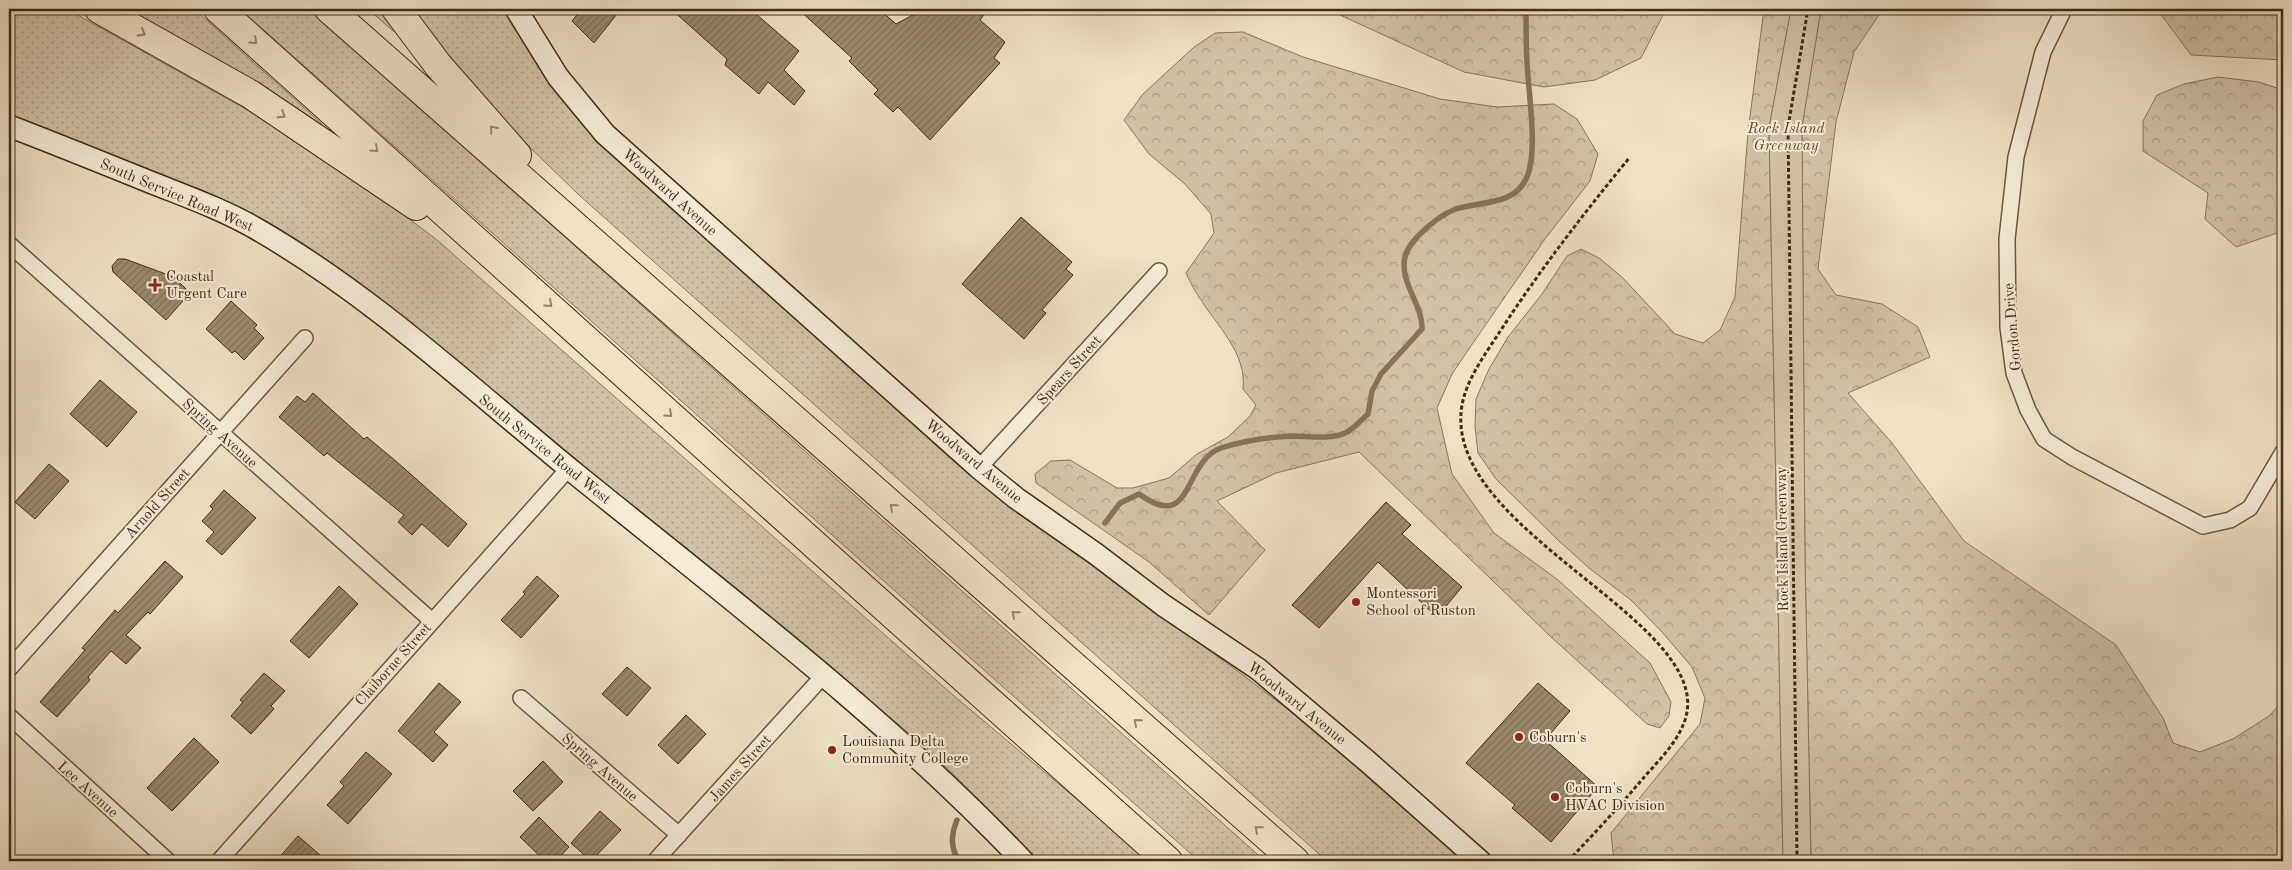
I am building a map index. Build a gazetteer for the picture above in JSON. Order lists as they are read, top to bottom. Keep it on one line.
{"streets":{"main road":["Woodward Avenue","South Service Road West"],"street":["Gordon Drive","Spears Street","Spring Avenue","Arnold Street","Claiborne Street","James Street","Lee Avenue"],"path":["Rock Island Greenway"]},"crossings":[["Woodward Avenue","Spears Street"],["South Service Road West","Claiborne Street"],["South Service Road West","James Street"],["Spring Avenue","Arnold Street"],["Spring Avenue","Claiborne Street"],["Spring Avenue","James Street"]],"parks":["Rock Island Greenway"],"places":{"health":["Coastal Urgent Care"],"other":["Montessori School of Ruston","Coburn's","Louisiana Delta Community College","Coburn's HVAC Division"]}}
